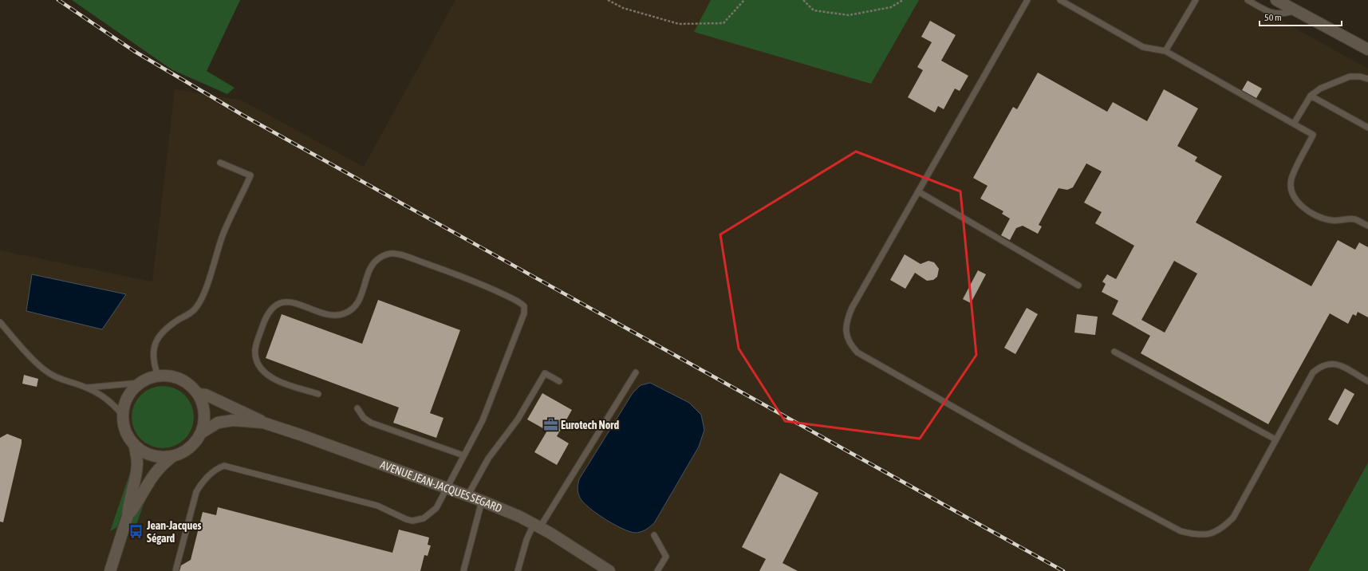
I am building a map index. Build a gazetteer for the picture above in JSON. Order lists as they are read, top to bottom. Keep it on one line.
{"streets":{"street":["AVENUE JEAN-JACQUES SEGARD"]},"places":{"office":["Eurotech Nord"],"bus stop":["Jean-Jacques Ségard"]},"scale_bar":"50 m"}
